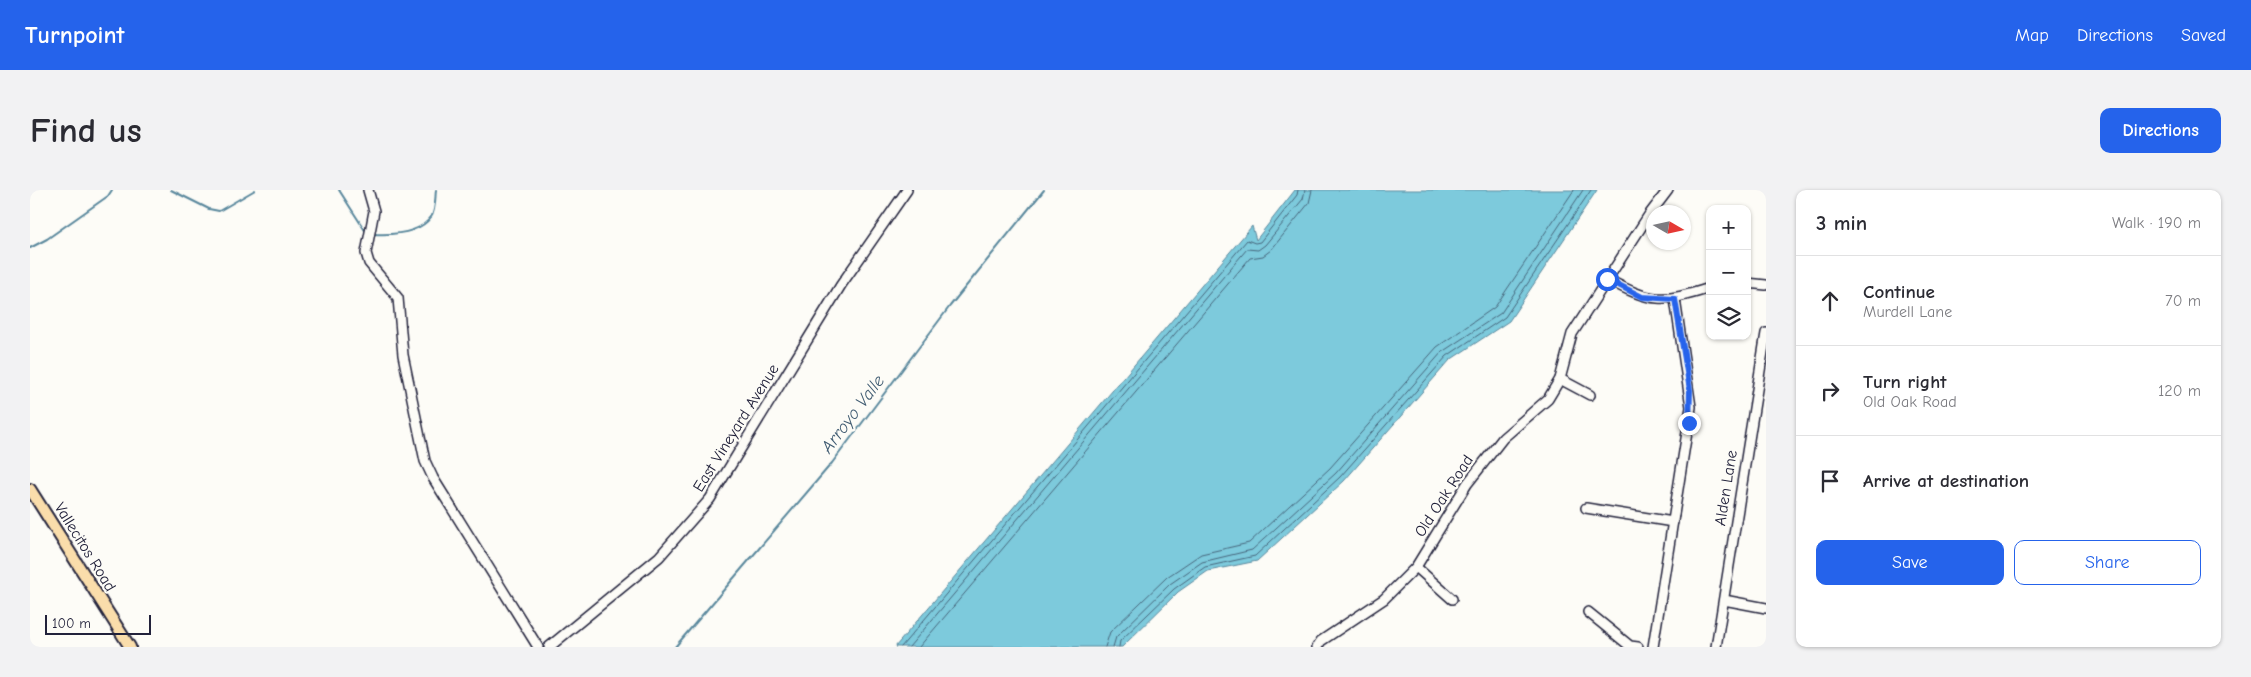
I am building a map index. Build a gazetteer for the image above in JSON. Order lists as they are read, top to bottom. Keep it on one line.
{"streets":{"main road":["Vallecitos Road"],"street":["East Vineyard Avenue","Alden Lane","Old Oak Road"]},"water":["Arroyo Valle"],"scale_bar":"100 m","north":"right","page":{"header":"Turnpoint","nav":["Map","Directions","Saved"],"buttons":["Directions",["Save","Share"]],"title":"Find us","heading":["3 min","Walk · 190 m"],"map_buttons":["+","−"],"list":[["Continue","Murdell Lane","70 m"],["Turn right","Old Oak Road","120 m"],"Arrive at destination"],"scale":"100 m"}}
